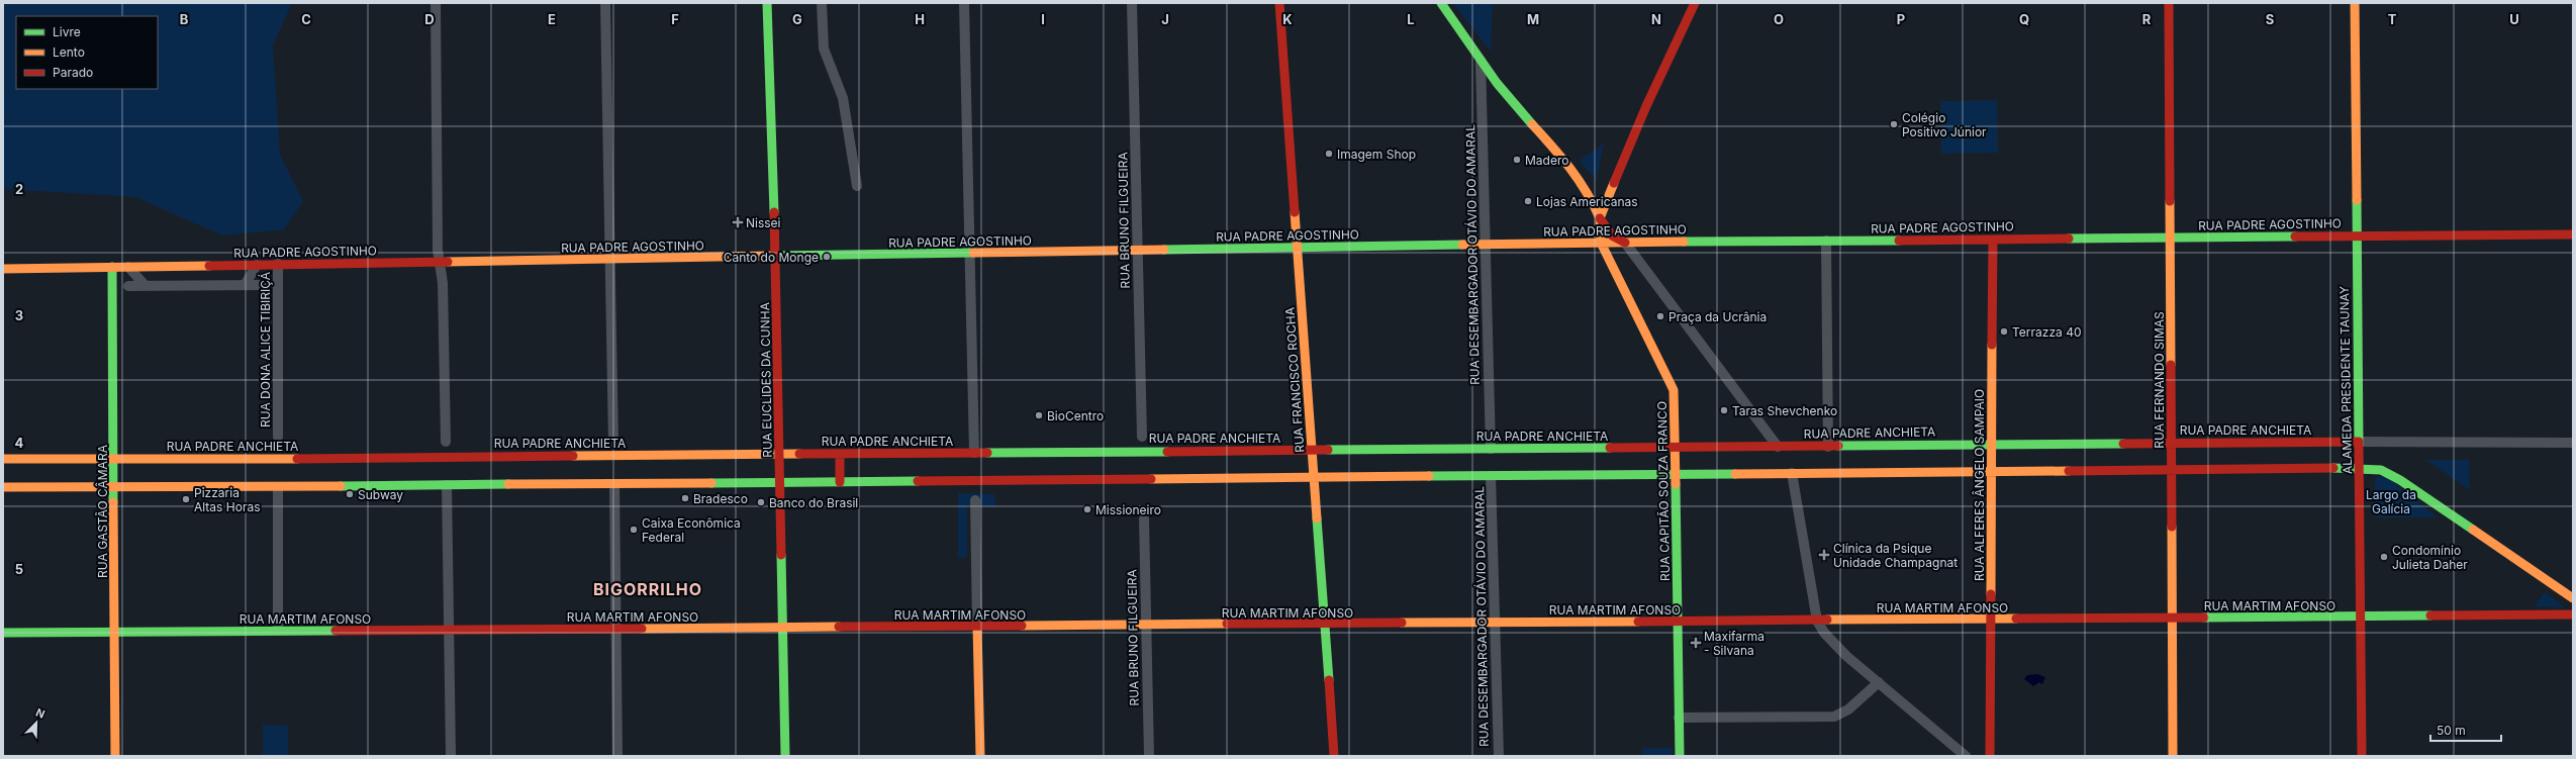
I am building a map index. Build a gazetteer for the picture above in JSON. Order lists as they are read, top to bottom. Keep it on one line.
{"streets":{"main road":["RUA PADRE AGOSTINHO","RUA EUCLIDES DA CUNHA","RUA FRANCISCO ROCHA","RUA FERNANDO SIMAS","ALAMEDA PRESIDENTE TAUNAY","RUA PADRE ANCHIETA","RUA ALFERES ÂNGELO SAMPAIO","RUA CAPITÃO SOUZA FRANCO","RUA GASTÃO CÂMARA","RUA MARTIM AFONSO"],"street":["RUA BRUNO FILGUEIRA","RUA DESEMBARGADOR OTÁVIO DO AMARAL","RUA DONA ALICE TIBIRIÇÁ"]},"crossings":[["RUA BRUNO FILGUEIRA","RUA PADRE AGOSTINHO"],["RUA BRUNO FILGUEIRA","RUA MARTIM AFONSO"],["RUA PADRE AGOSTINHO","RUA DESEMBARGADOR OTÁVIO DO AMARAL"],["RUA PADRE AGOSTINHO","RUA DONA ALICE TIBIRIÇÁ"],["RUA PADRE AGOSTINHO","RUA EUCLIDES DA CUNHA"],["RUA PADRE AGOSTINHO","RUA FRANCISCO ROCHA"],["RUA PADRE AGOSTINHO","RUA FERNANDO SIMAS"],["RUA PADRE AGOSTINHO","ALAMEDA PRESIDENTE TAUNAY"],["RUA PADRE AGOSTINHO","RUA ALFERES ÂNGELO SAMPAIO"],["RUA PADRE AGOSTINHO","RUA CAPITÃO SOUZA FRANCO"],["RUA PADRE AGOSTINHO","RUA GASTÃO CÂMARA"],["RUA DESEMBARGADOR OTÁVIO DO AMARAL","RUA PADRE ANCHIETA"],["RUA DESEMBARGADOR OTÁVIO DO AMARAL","RUA MARTIM AFONSO"],["RUA EUCLIDES DA CUNHA","RUA MARTIM AFONSO"],["RUA FRANCISCO ROCHA","RUA PADRE ANCHIETA"],["RUA FRANCISCO ROCHA","RUA MARTIM AFONSO"],["RUA FERNANDO SIMAS","RUA PADRE ANCHIETA"],["RUA FERNANDO SIMAS","RUA MARTIM AFONSO"],["ALAMEDA PRESIDENTE TAUNAY","RUA PADRE ANCHIETA"],["ALAMEDA PRESIDENTE TAUNAY","RUA MARTIM AFONSO"],["RUA PADRE ANCHIETA","RUA ALFERES ÂNGELO SAMPAIO"],["RUA PADRE ANCHIETA","RUA CAPITÃO SOUZA FRANCO"],["RUA PADRE ANCHIETA","RUA GASTÃO CÂMARA"],["RUA ALFERES ÂNGELO SAMPAIO","RUA MARTIM AFONSO"],["RUA CAPITÃO SOUZA FRANCO","RUA MARTIM AFONSO"],["RUA GASTÃO CÂMARA","RUA MARTIM AFONSO"]],"districts":["BIGORRILHO"],"parks":["Largo da Galícia"],"places":{"other":["Colégio Positivo Júnior","Imagem Shop","Madero","Lojas Americanas","Canto do Monge","Praça da Ucrânia","Terrazza 40","Taras Shevchenko","BioCentro","Subway","Bradesco","Pizzaria Altas Horas","Banco do Brasil","Missioneiro","Caixa Econômica Federal","Condomínio Julieta Daher"],"health":["Nissei","Clínica da Psique Unidade Champagnat","Maxifarma - Silvana"]},"legend":["Livre","Lento","Parado"],"scale_bar":"50 m","north":"top right","grid":{"columns":["B","C","D","E","F","G","H","I","J","K","L","M","N","O","P","Q","R","S","T","U"],"rows":["2","3","4","5"]}}
